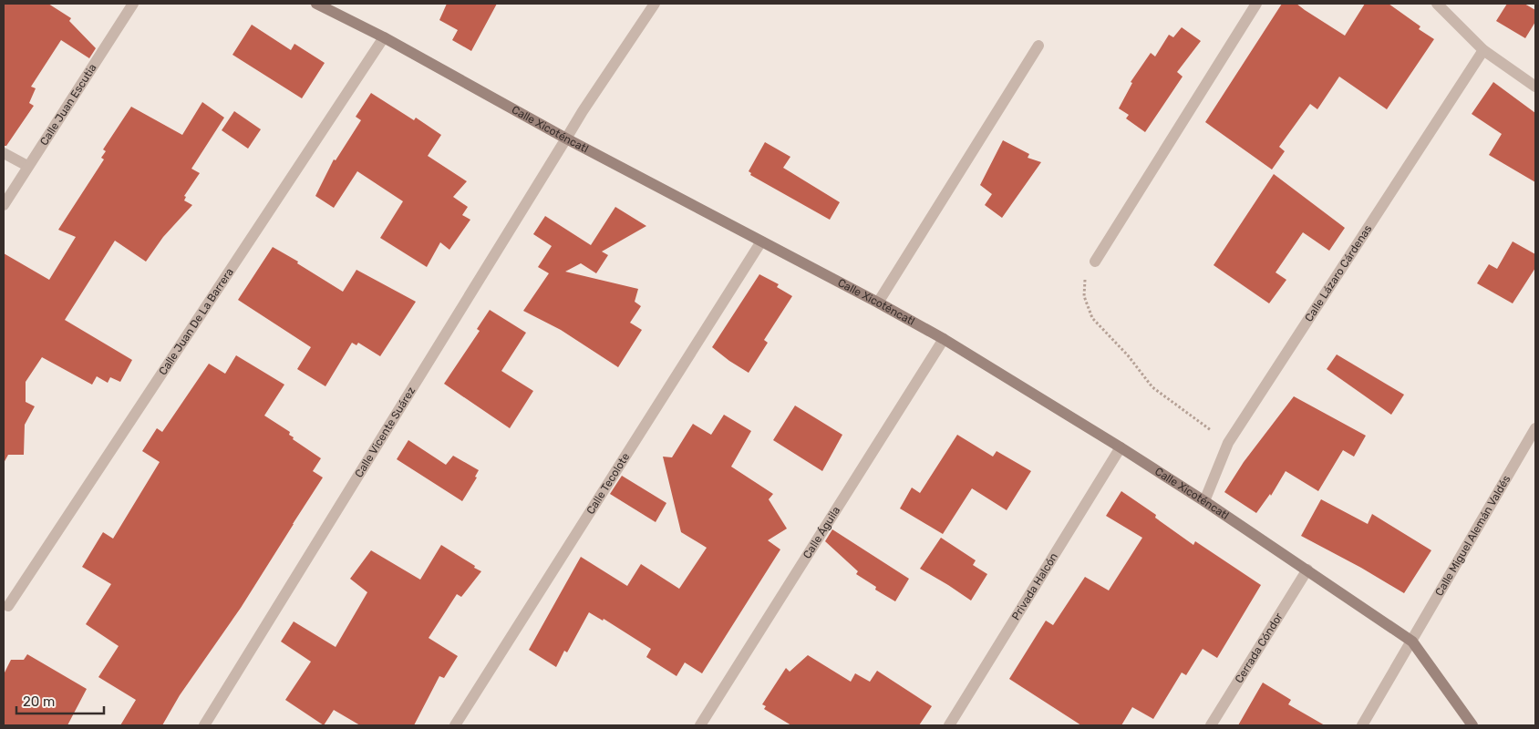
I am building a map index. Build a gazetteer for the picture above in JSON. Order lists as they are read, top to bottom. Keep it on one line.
{"streets":{"main road":["Calle Xicoténcatl"],"street":["Calle Juan Escutia","Calle Lázaro Cárdenas","Calle Juan De La Barrera","Calle Vicente Suárez","Calle Tecolote","Calle Águila","Calle Miguel Alemán Valdés","Privada Halcón","Cerrada Cóndor"]},"crossings":[["Calle Xicoténcatl","Calle Lázaro Cárdenas"],["Calle Xicoténcatl","Calle Juan De La Barrera"],["Calle Xicoténcatl","Calle Vicente Suárez"],["Calle Xicoténcatl","Calle Tecolote"],["Calle Xicoténcatl","Calle Águila"],["Calle Xicoténcatl","Calle Miguel Alemán Valdés"],["Calle Xicoténcatl","Privada Halcón"],["Calle Xicoténcatl","Cerrada Cóndor"]],"scale_bar":"20 m"}
